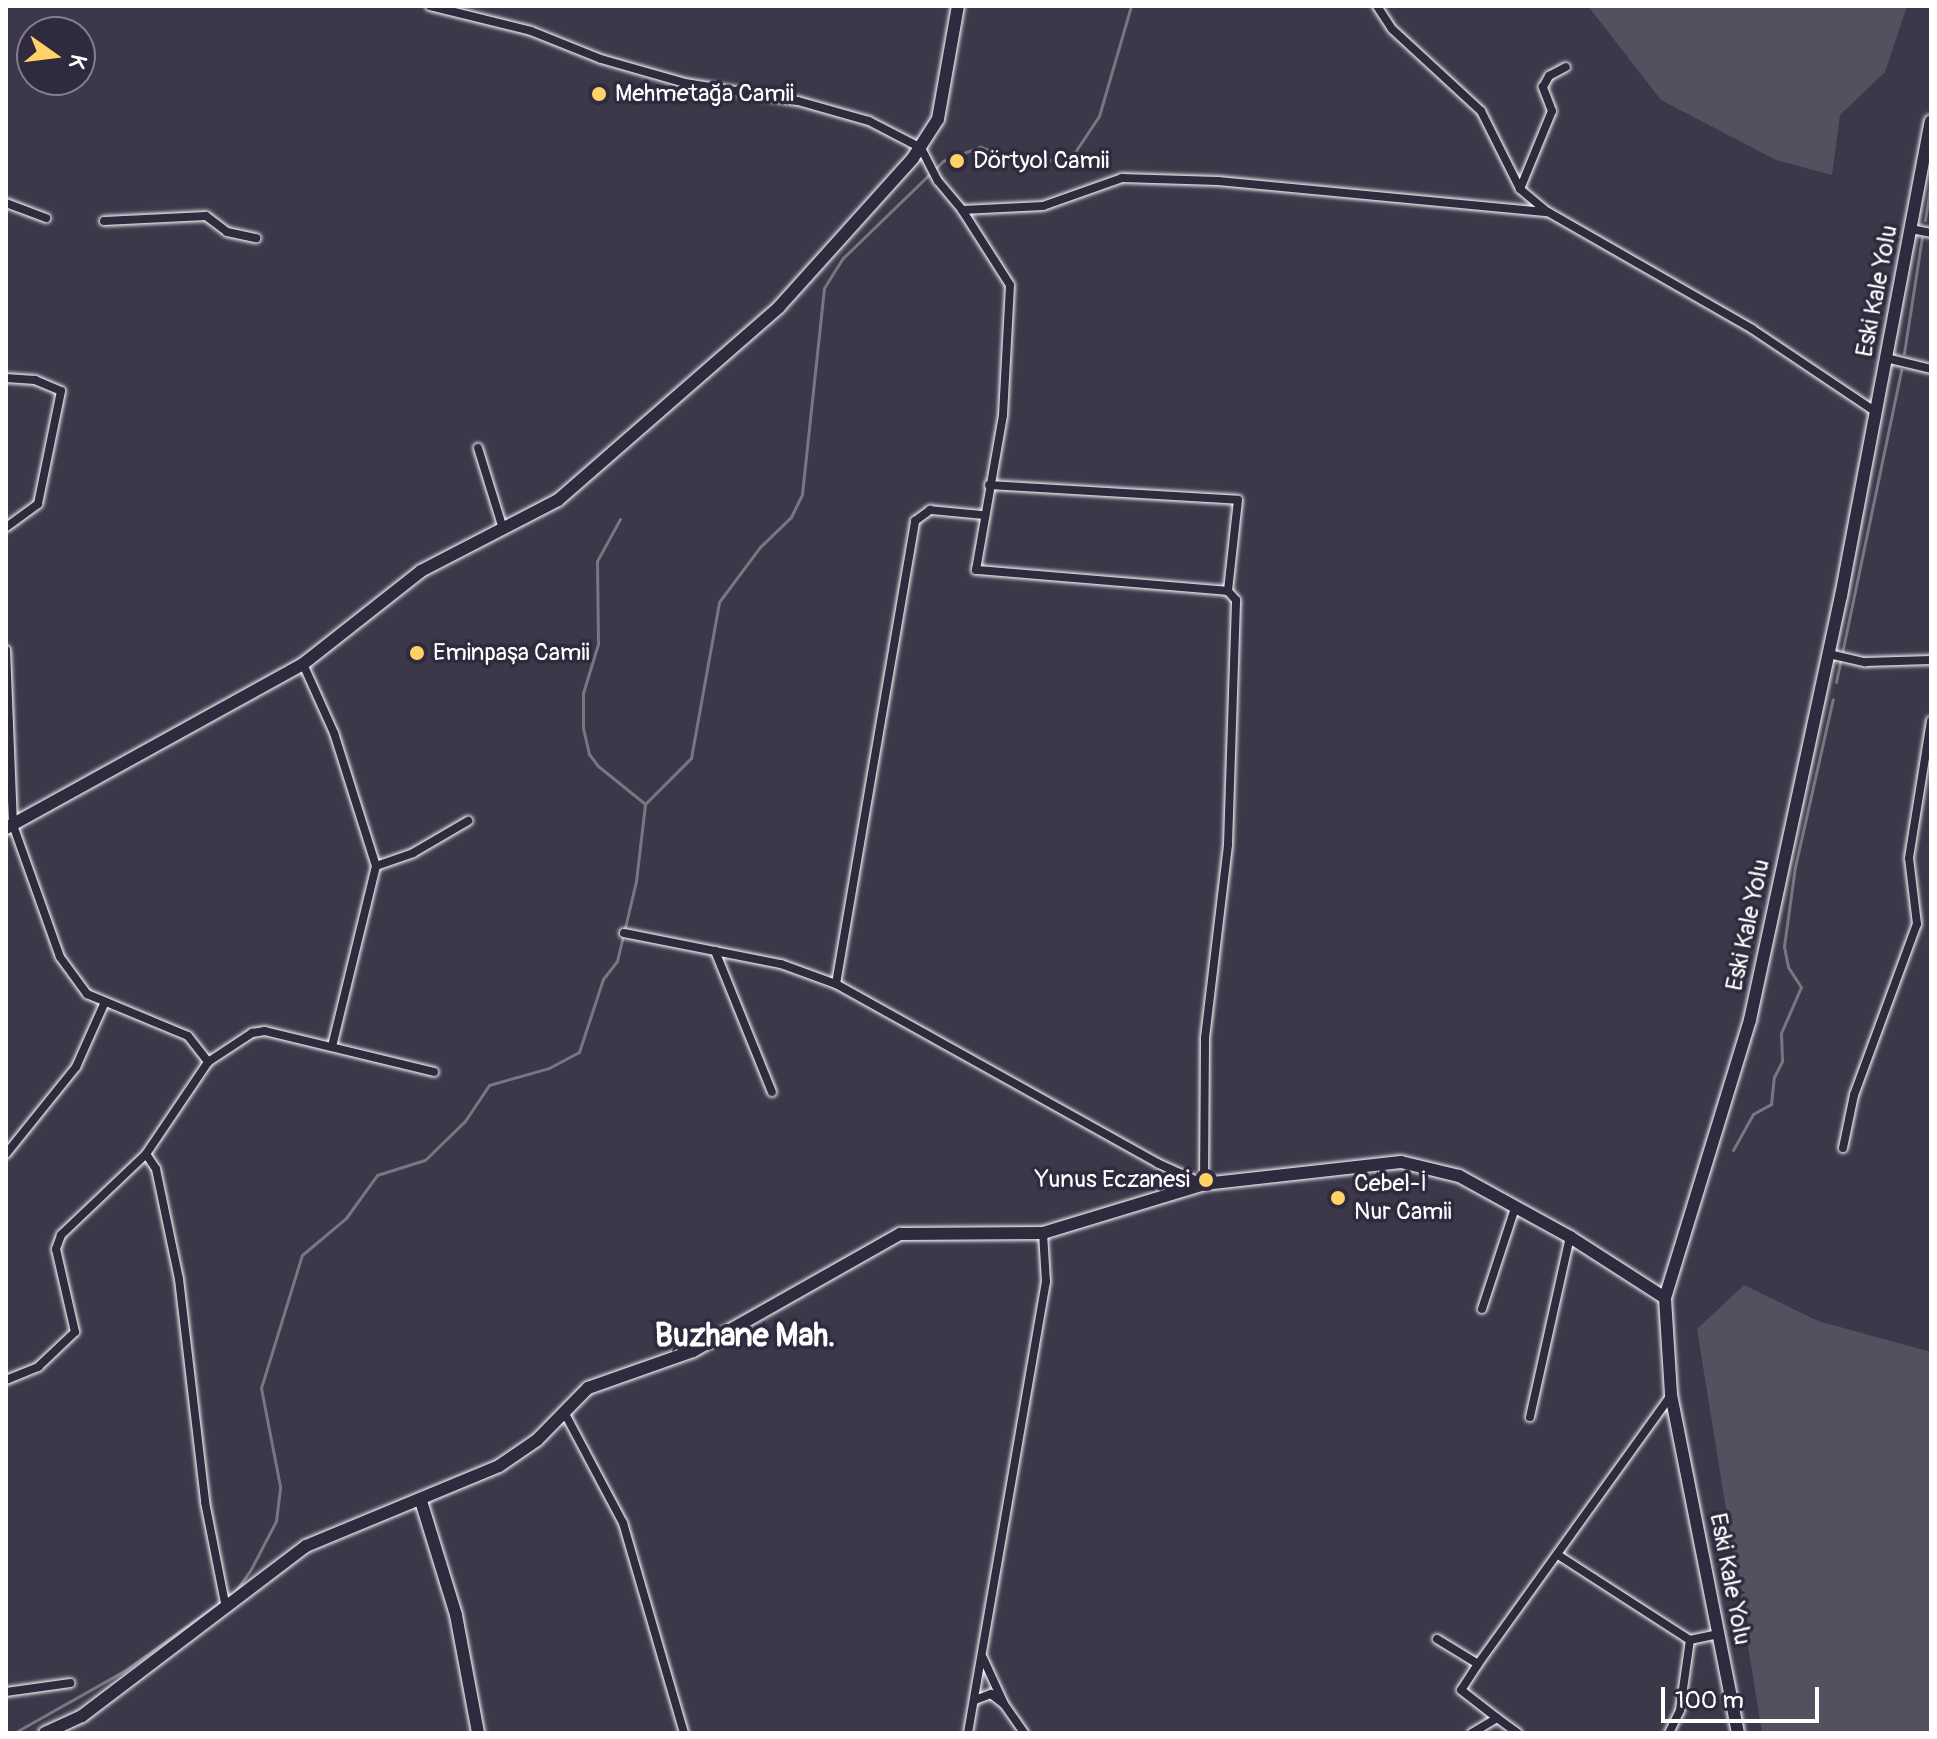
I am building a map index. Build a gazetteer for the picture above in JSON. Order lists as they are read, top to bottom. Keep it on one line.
{"streets":{"street":["Eski Kale Yolu"]},"districts":["Buzhane Mah."],"places":["Mehmetağa Camii","Dörtyol Camii","Eminpaşa Camii","Yunus Eczanesi","Cebel-İ Nur Camii"],"scale_bar":"100 m","north":"right"}
